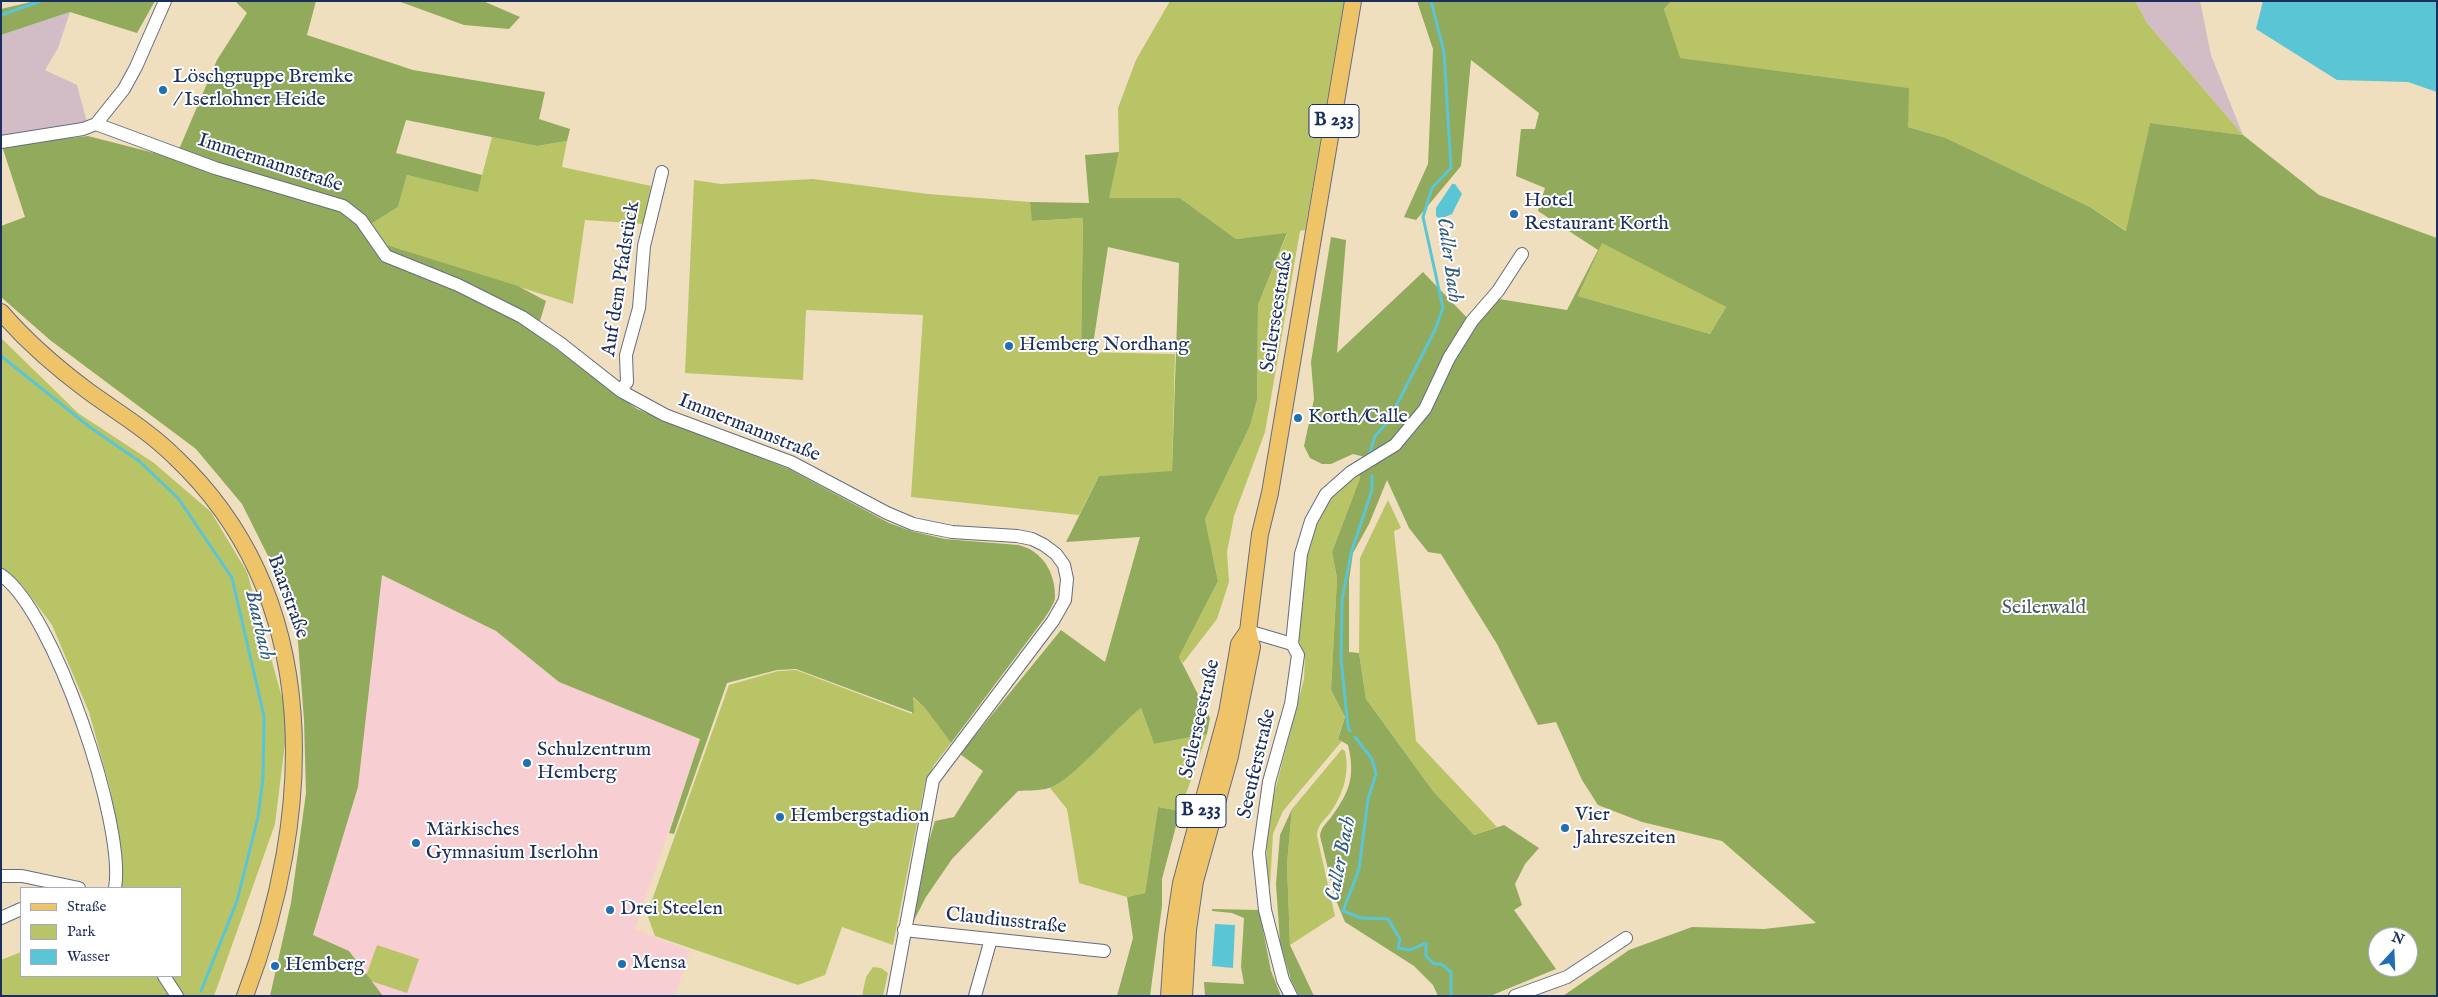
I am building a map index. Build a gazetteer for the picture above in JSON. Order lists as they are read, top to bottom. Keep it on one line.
{"streets":{"main road":["B 233","Seilerseestraße","Baarstraße"],"street":["Immermannstraße","Auf dem Pfadstück","Seeuferstraße","Claudiusstraße"]},"crossings":[["Immermannstraße","Auf dem Pfadstück"],["Immermannstraße","Claudiusstraße"]],"water":["Caller Bach","Baarbach"],"parks":["Seilerwald"],"places":["Löschgruppe Bremke / Iserlohner Heide","Hotel Restaurant Korth","Hemberg Nordhang","Korth/Calle","Schulzentrum Hemberg","Hembergstadion","Vier Jahreszeiten","Märkisches Gymnasium Iserlohn","Drei Steelen","Mensa","Hemberg"],"legend":["Straße","Park","Wasser"],"north":"top"}
